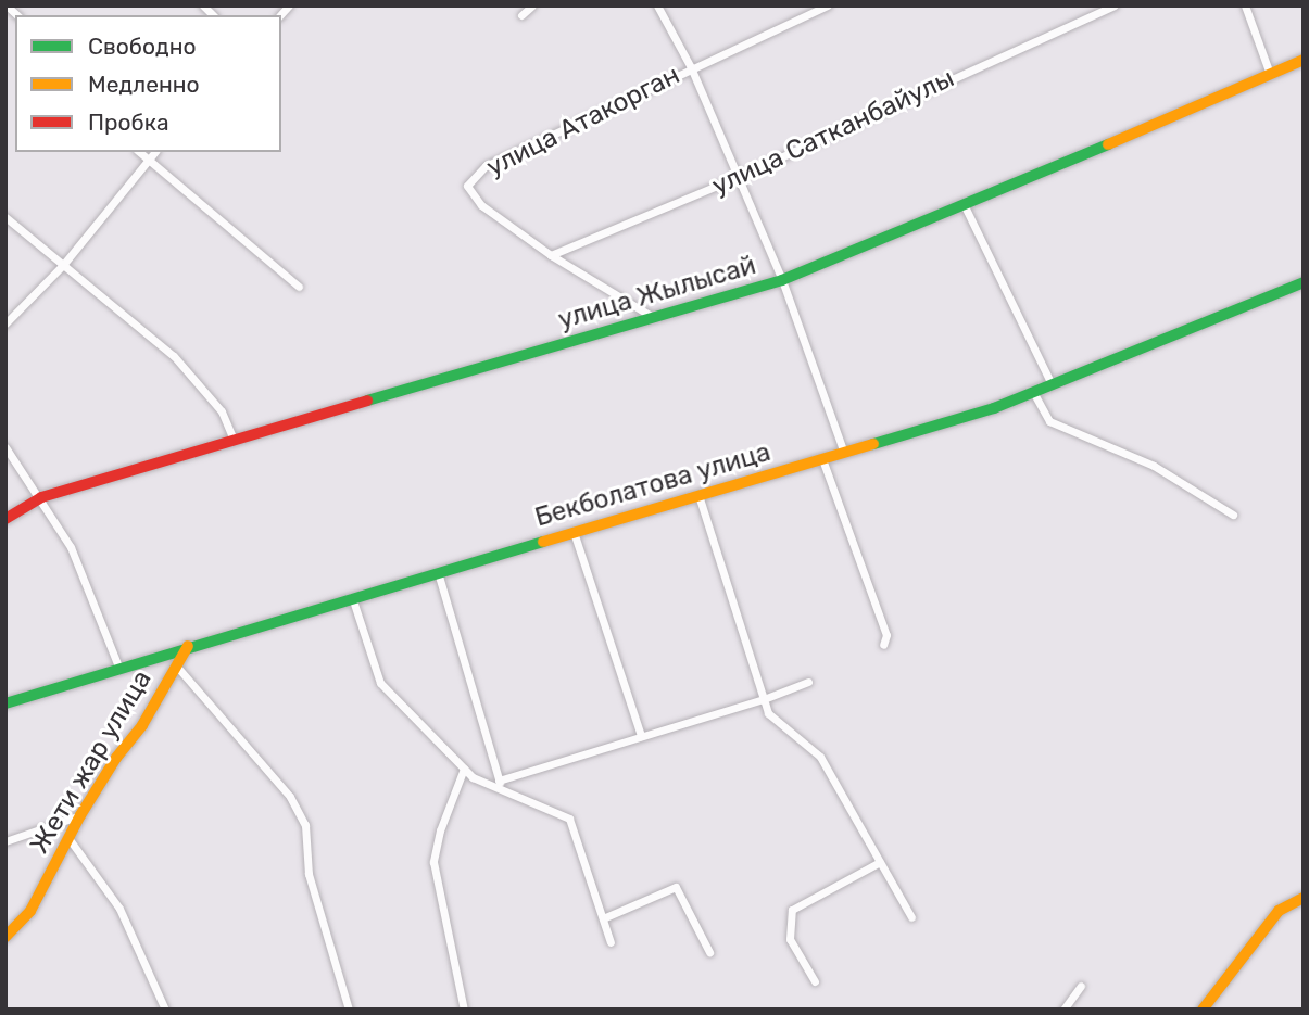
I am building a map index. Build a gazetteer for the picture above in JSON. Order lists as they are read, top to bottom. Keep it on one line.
{"streets":{"street":["улица Атакорган","улица Сатканбайулы","улица Жылысай","Бекболатова улица","Жети жар улица"]},"crossings":[["улица Атакорган","улица Сатканбайулы"],["улица Атакорган","улица Жылысай"],["Бекболатова улица","Жети жар улица"]],"legend":["Свободно","Медленно","Пробка"]}
